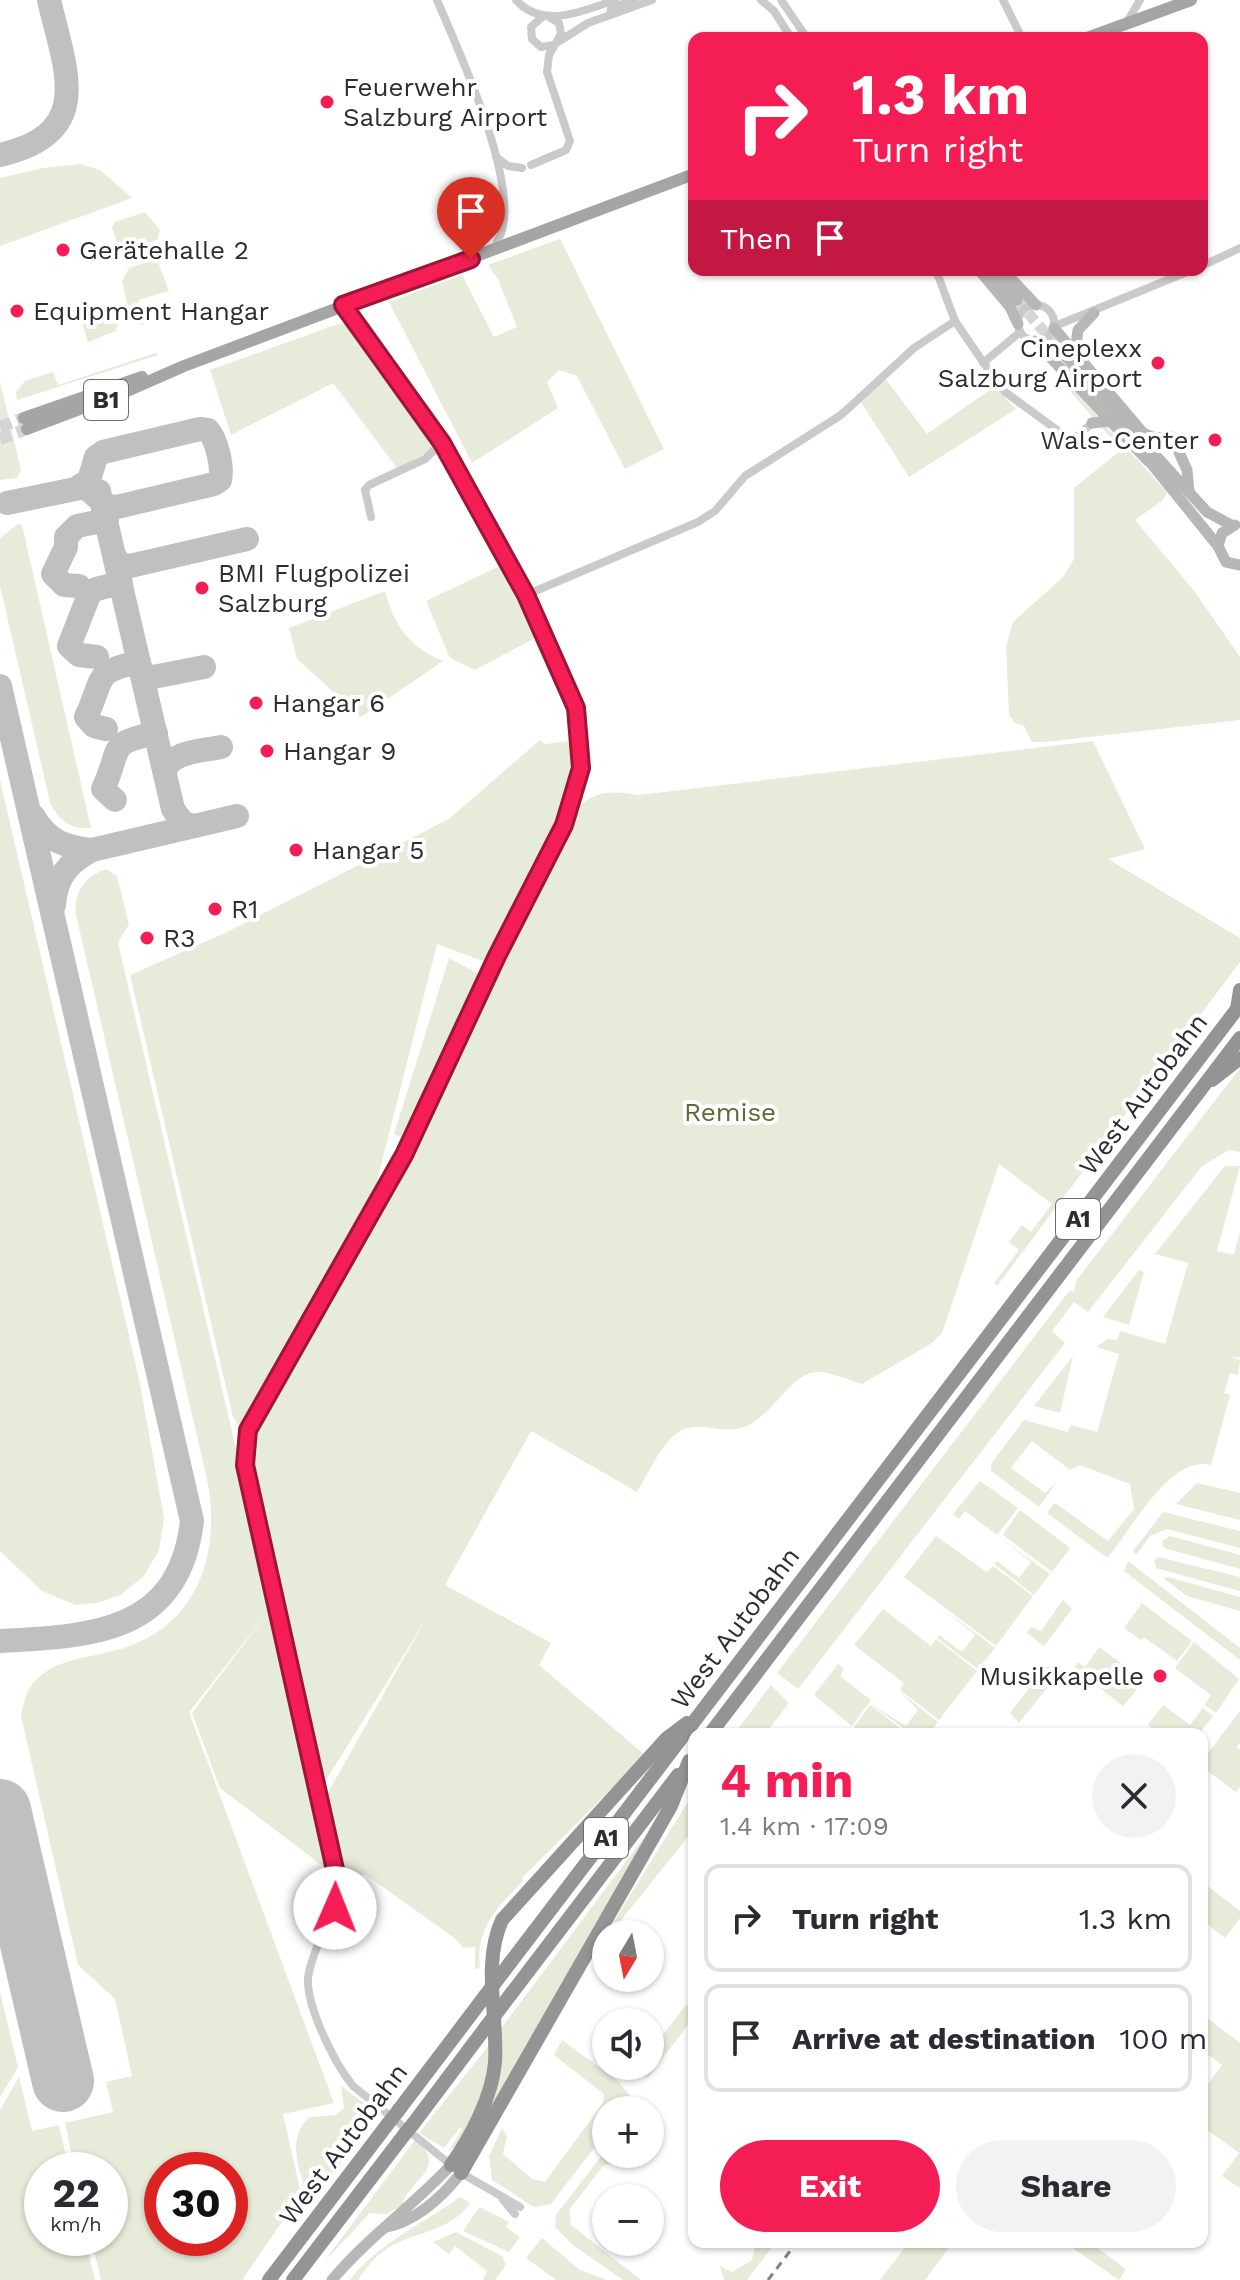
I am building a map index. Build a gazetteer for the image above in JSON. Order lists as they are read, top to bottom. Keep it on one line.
{"streets":{"highway":["West Autobahn","A1"],"main road":["B1"]},"parks":["Remise"],"places":["Feuerwehr Salzburg Airport","Gerätehalle 2","Equipment Hangar","Cineplexx Salzburg Airport","Wals-Center","BMI Flugpolizei Salzburg","Hangar 6","Hangar 9","Hangar 5","R1","R3","Musikkapelle"],"north":"bottom","page":{"turn":["1.3 km","Turn right"],"then":"Then","heading":["4 min","1.4 km · 17:09"],"list":[{"name":"Turn right","value":"1.3 km"},{"name":"Arrive at destination","value":"100 m"}],"map_buttons":["+","−"],"buttons":["Exit","Share"],"speed":"22 km/h","limit":"30"}}
